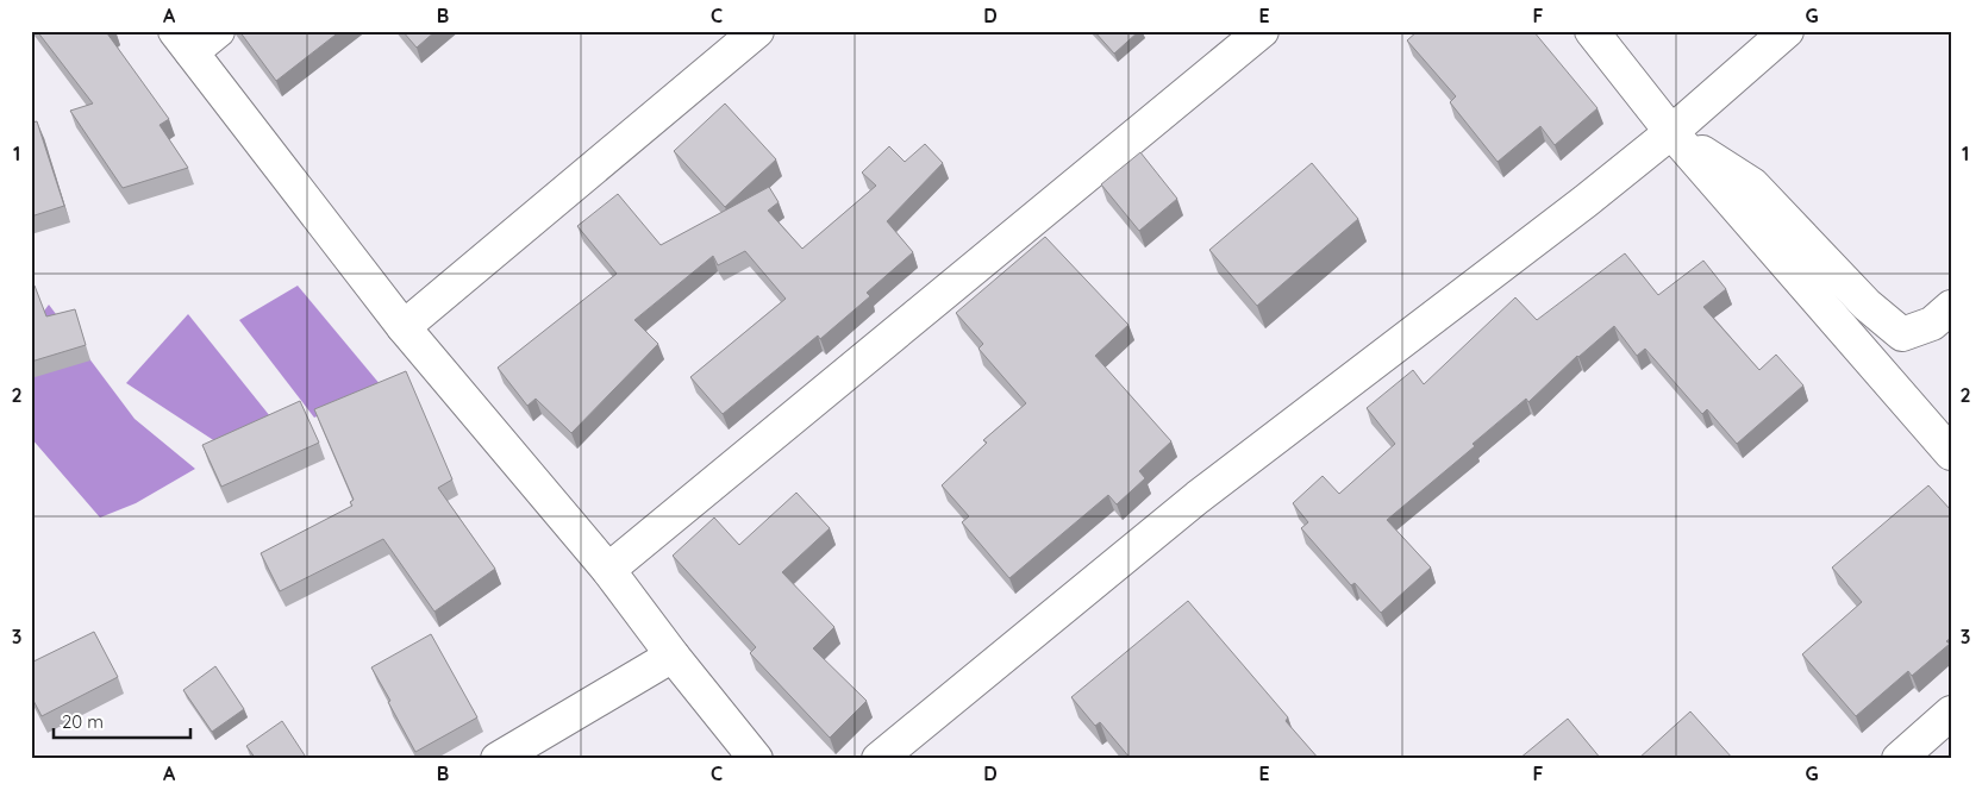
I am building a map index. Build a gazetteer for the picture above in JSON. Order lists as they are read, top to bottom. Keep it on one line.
{"scale_bar":"20 m","grid":{"columns":["A","B","C","D","E","F","G"],"rows":["1","2","3"]}}
